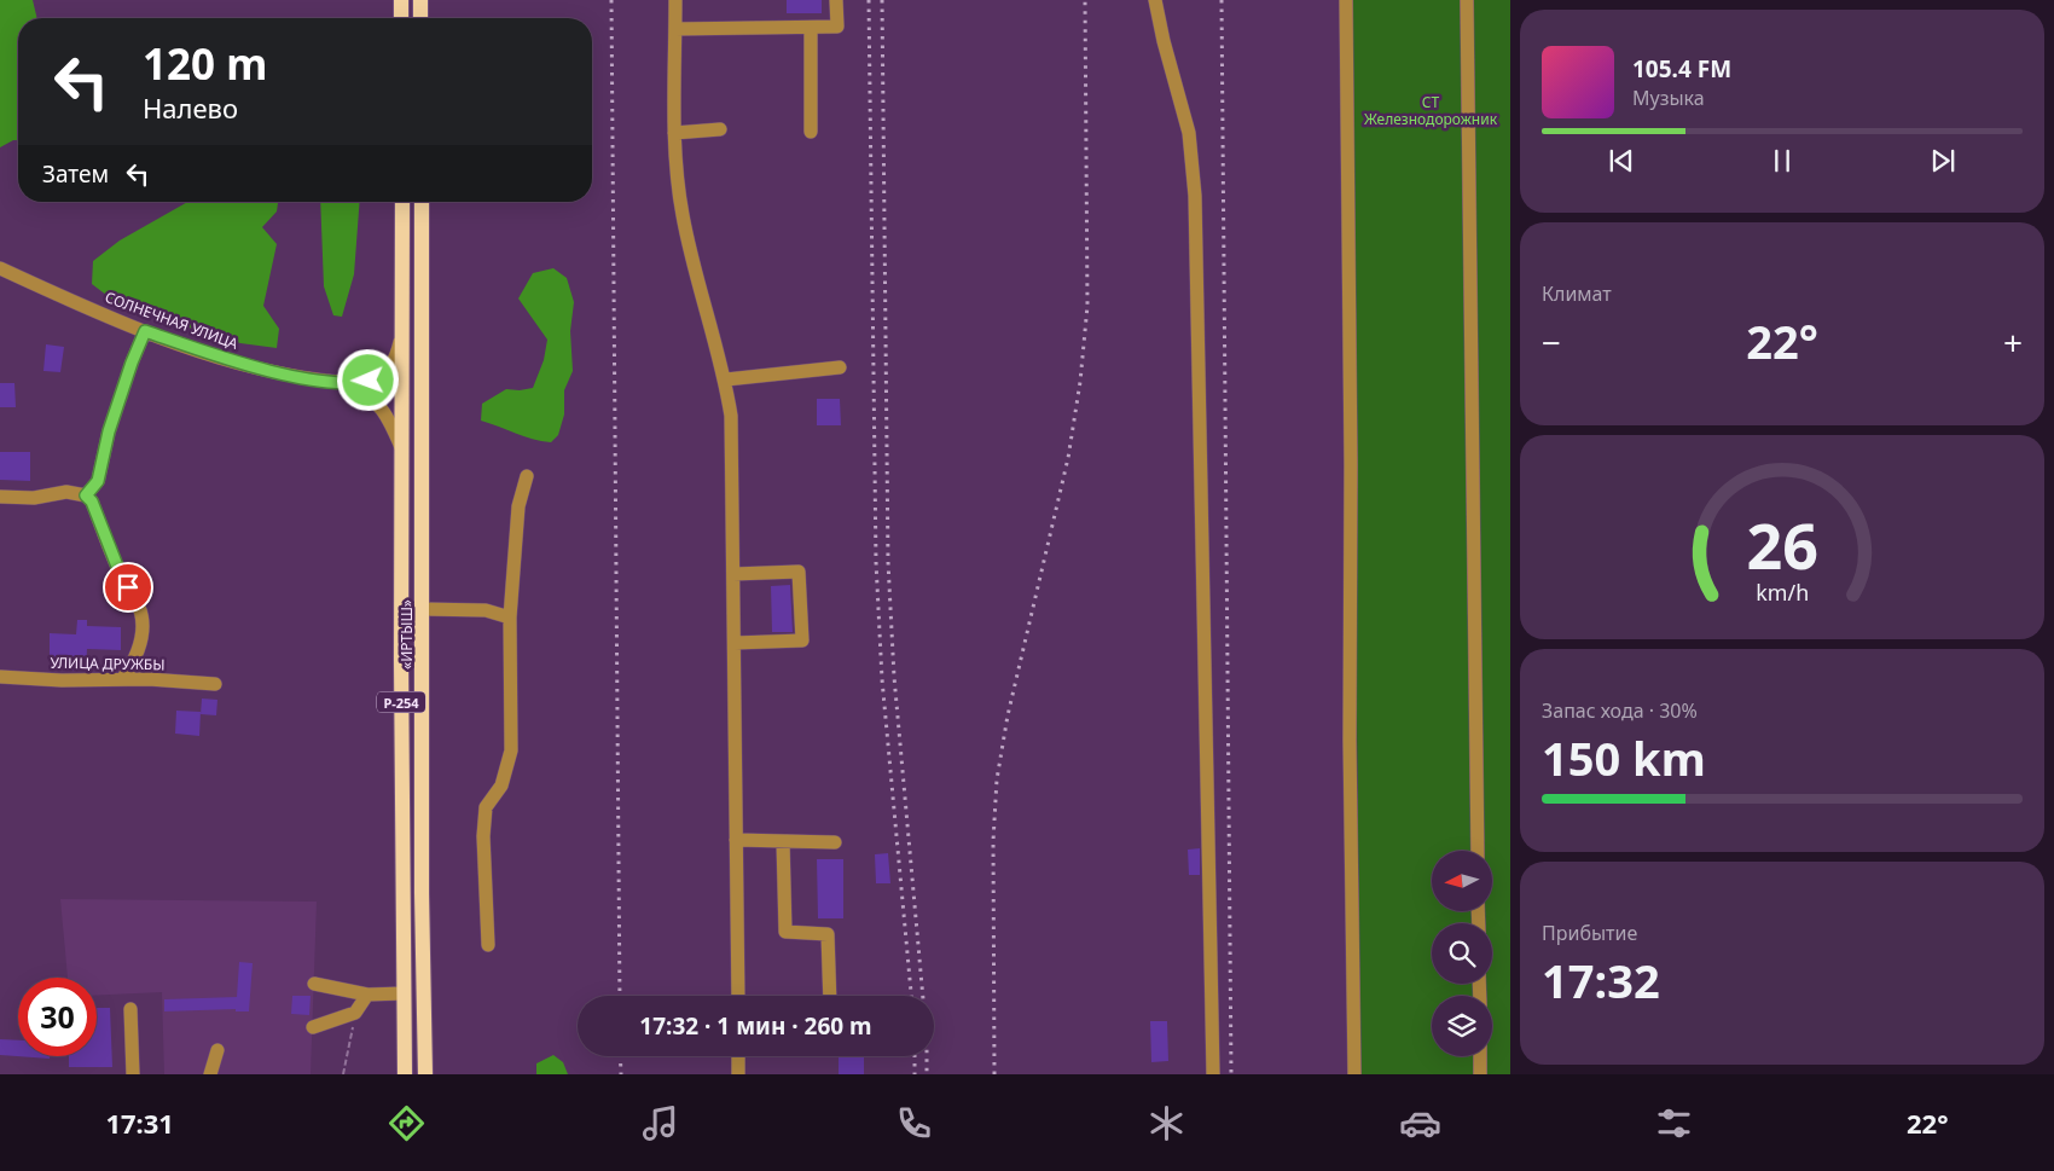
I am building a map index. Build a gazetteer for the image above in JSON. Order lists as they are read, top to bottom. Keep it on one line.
{"streets":{"main road":["«ИРТЫШ»","Р-254"],"street":["СОЛНЕЧНАЯ УЛИЦА","УЛИЦА ДРУЖБЫ"]},"parks":["СТ Железнодорожник"],"north":"left","page":{"turn":["120 m","Налево"],"song":["105.4 FM","Музыка"],"then":"Затем","tile":["Климат",["Запас хода · 30%","150 km"],["Прибытие","17:32"]],"heat":["−","22°","+"],"limit":"30","trip":"17:32 · 1 мин · 260 m","tabs":["17:31","22°"],"gauge":["26","km/h"]}}
